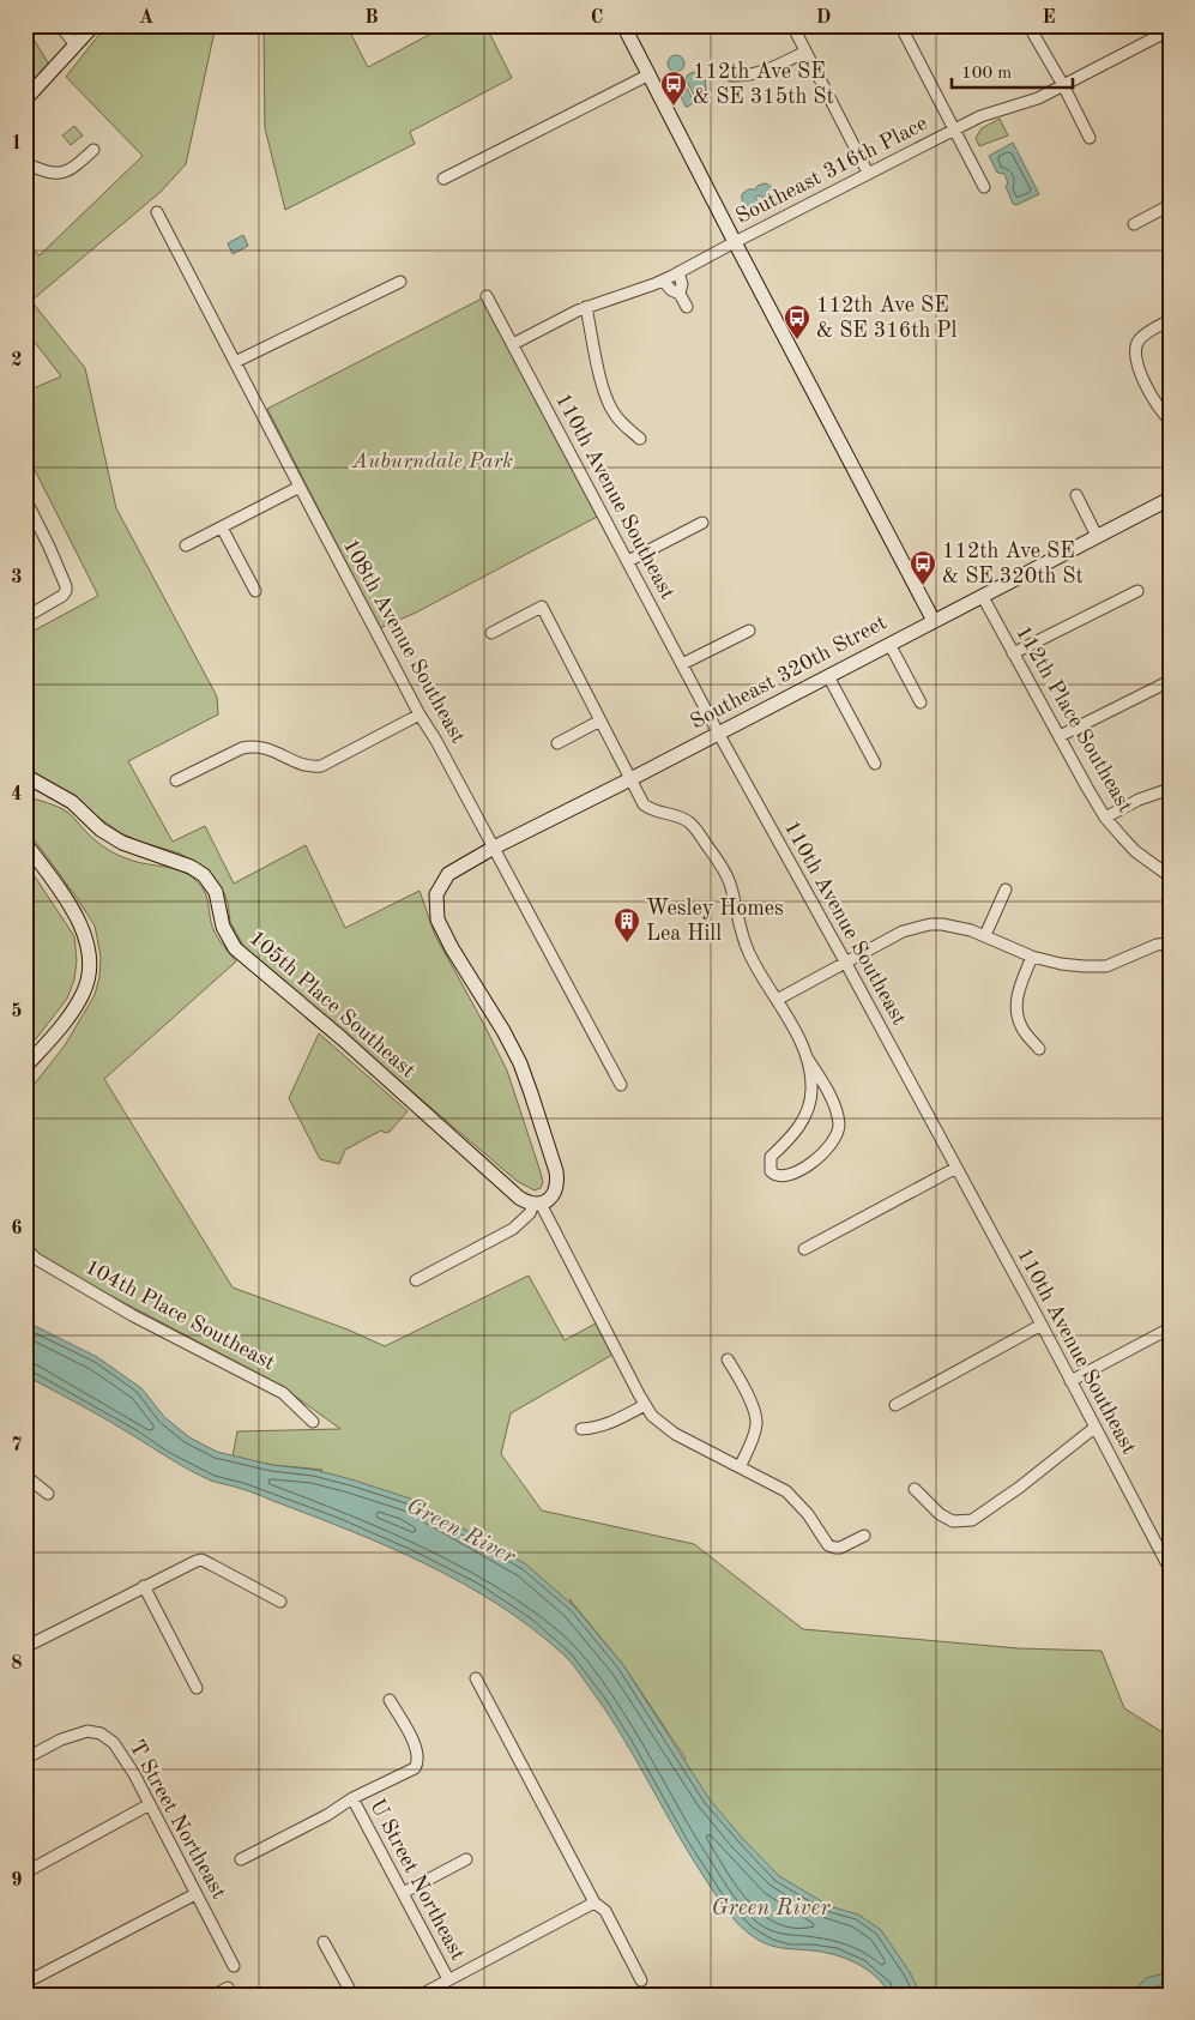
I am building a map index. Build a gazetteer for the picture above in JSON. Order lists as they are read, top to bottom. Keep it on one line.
{"streets":{"street":["Southeast 316th Place","110th Avenue Southeast","108th Avenue Southeast","Southeast 320th Street","112th Place Southeast","105th Place Southeast","104th Place Southeast","T Street Northeast","U Street Northeast"]},"crossings":[["Southeast 316th Place","110th Avenue Southeast"],["110th Avenue Southeast","Southeast 320th Street"],["108th Avenue Southeast","Southeast 320th Street"],["Southeast 320th Street","112th Place Southeast"],["Southeast 320th Street","105th Place Southeast"]],"water":["Green River"],"parks":["Auburndale Park"],"places":{"bus stop":["112th Ave SE & SE 315th St","112th Ave SE & SE 316th Pl","112th Ave SE & SE 320th St"],"building":["Wesley Homes Lea Hill"]},"scale_bar":"100 m","grid":{"columns":["A","B","C","D","E"],"rows":["1","2","3","4","5","6","7","8","9"]}}
